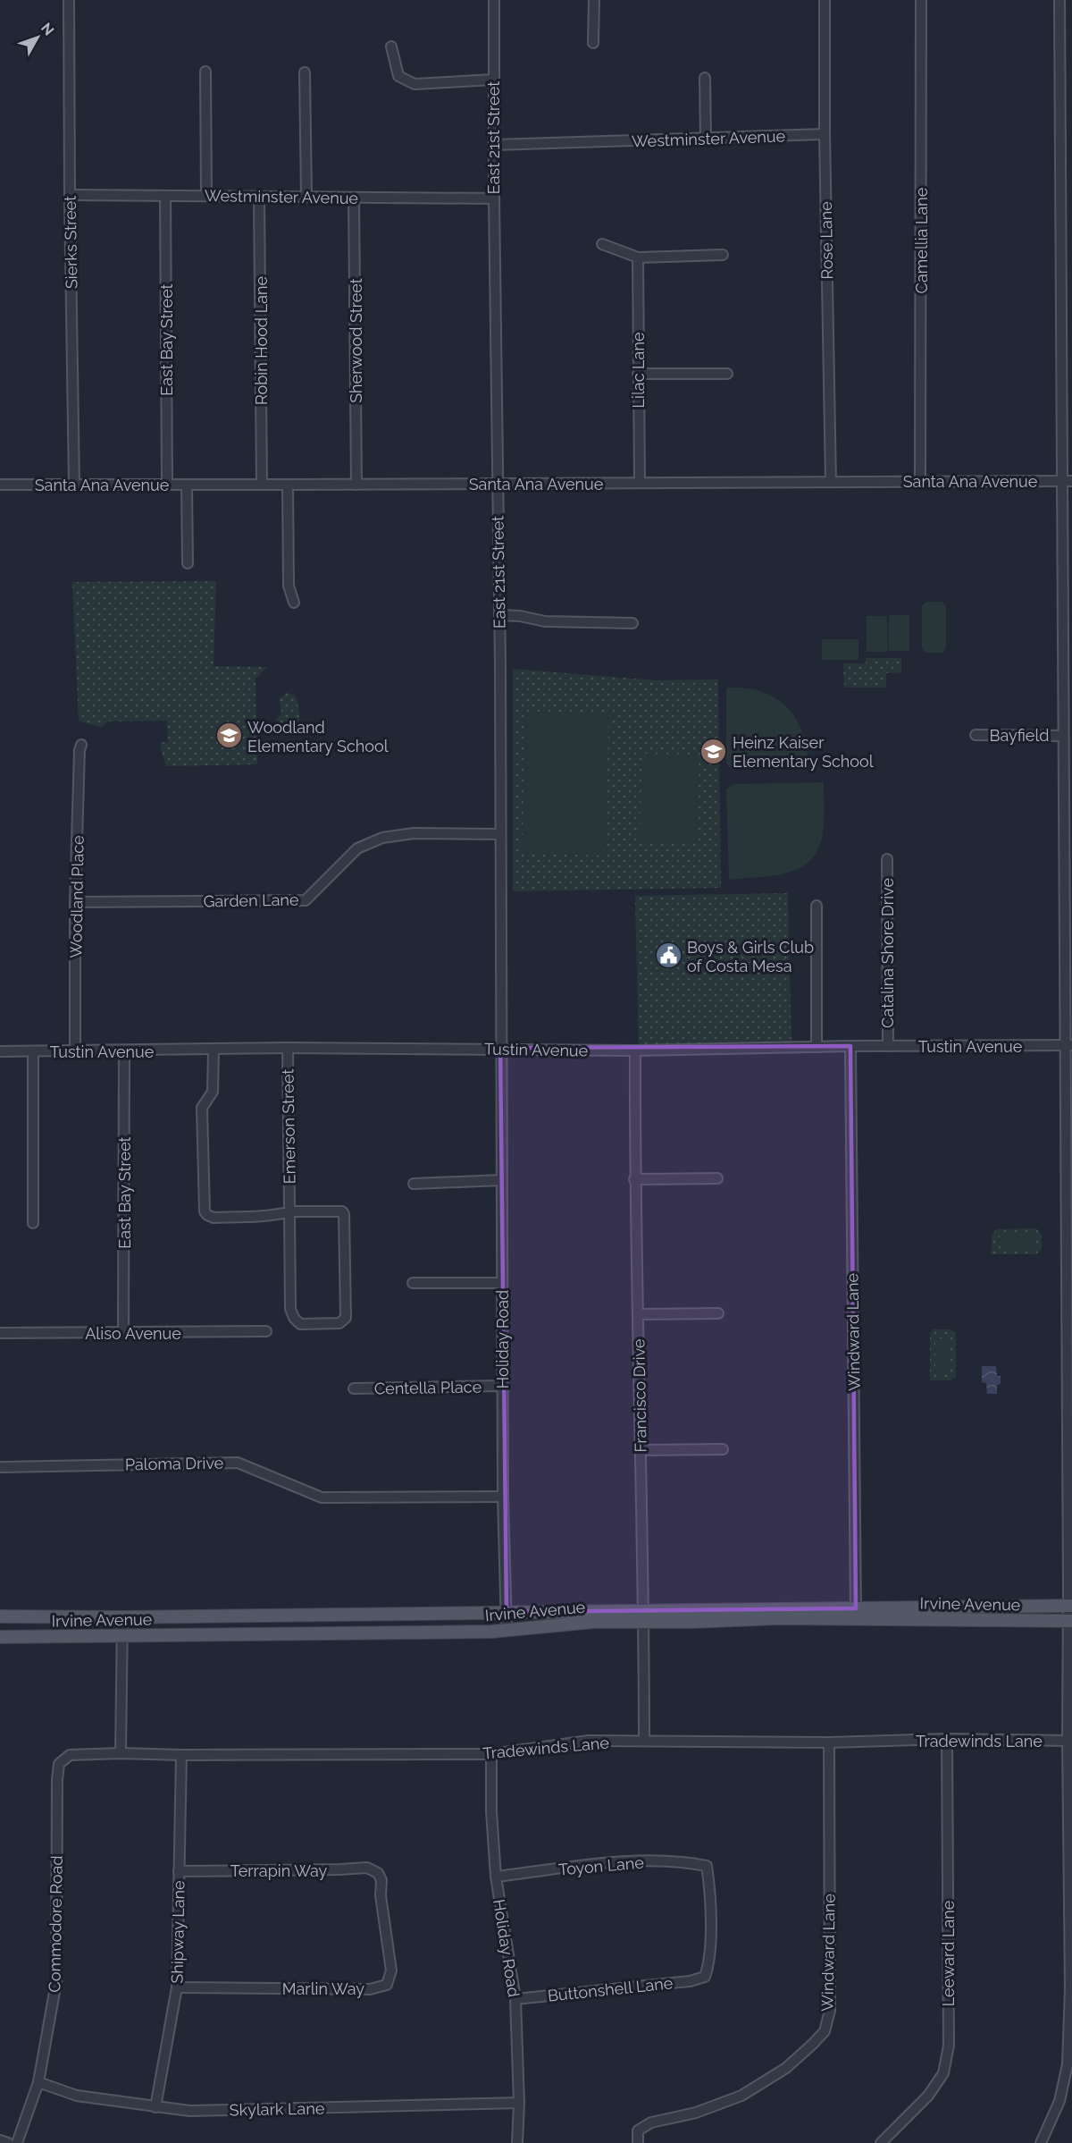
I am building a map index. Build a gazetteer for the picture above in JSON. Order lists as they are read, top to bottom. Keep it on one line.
{"streets":{"main road":["Irvine Avenue"],"street":["East 21st Street","Westminster Avenue","Rose Lane","Camellia Lane","Sierks Street","East Bay Street","Robin Hood Lane","Sherwood Street","Lilac Lane","Santa Ana Avenue","Bayfield","Woodland Place","Garden Lane","Catalina Shore Drive","Tustin Avenue","Emerson Street","Windward Lane","Aliso Avenue","Holiday Road","Centella Place","Francisco Drive","Paloma Drive","Tradewinds Lane","Toyon Lane","Terrapin Way","Commodore Road","Shipway Lane","Leeward Lane","Marlin Way","Buttonshell Lane","Skylark Lane"]},"crossings":[["East 21st Street","Westminster Avenue"],["East 21st Street","Santa Ana Avenue"],["East 21st Street","Garden Lane"],["East 21st Street","Tustin Avenue"],["East 21st Street","Holiday Road"],["Westminster Avenue","Rose Lane"],["Westminster Avenue","Sierks Street"],["Westminster Avenue","East Bay Street"],["Westminster Avenue","Robin Hood Lane"],["Westminster Avenue","Sherwood Street"],["Rose Lane","Santa Ana Avenue"],["Camellia Lane","Santa Ana Avenue"],["Sierks Street","Santa Ana Avenue"],["East Bay Street","Santa Ana Avenue"],["East Bay Street","Tustin Avenue"],["East Bay Street","Aliso Avenue"],["Robin Hood Lane","Santa Ana Avenue"],["Sherwood Street","Santa Ana Avenue"],["Lilac Lane","Santa Ana Avenue"],["Woodland Place","Garden Lane"],["Woodland Place","Tustin Avenue"],["Catalina Shore Drive","Tustin Avenue"],["Tustin Avenue","Emerson Street"],["Tustin Avenue","Windward Lane"],["Tustin Avenue","Holiday Road"],["Tustin Avenue","Francisco Drive"],["Windward Lane","Irvine Avenue"],["Windward Lane","Tradewinds Lane"],["Holiday Road","Centella Place"],["Holiday Road","Paloma Drive"],["Holiday Road","Irvine Avenue"],["Holiday Road","Tradewinds Lane"],["Holiday Road","Toyon Lane"],["Holiday Road","Buttonshell Lane"],["Holiday Road","Skylark Lane"],["Francisco Drive","Irvine Avenue"],["Francisco Drive","Tradewinds Lane"],["Tradewinds Lane","Commodore Road"],["Tradewinds Lane","Shipway Lane"],["Tradewinds Lane","Leeward Lane"],["Toyon Lane","Buttonshell Lane"],["Terrapin Way","Shipway Lane"],["Terrapin Way","Marlin Way"],["Commodore Road","Skylark Lane"],["Shipway Lane","Marlin Way"],["Shipway Lane","Skylark Lane"]],"places":{"school or university":["Woodland Elementary School","Heinz Kaiser Elementary School"],"public building":["Boys & Girls Club of Costa Mesa"]},"north":"top right"}
